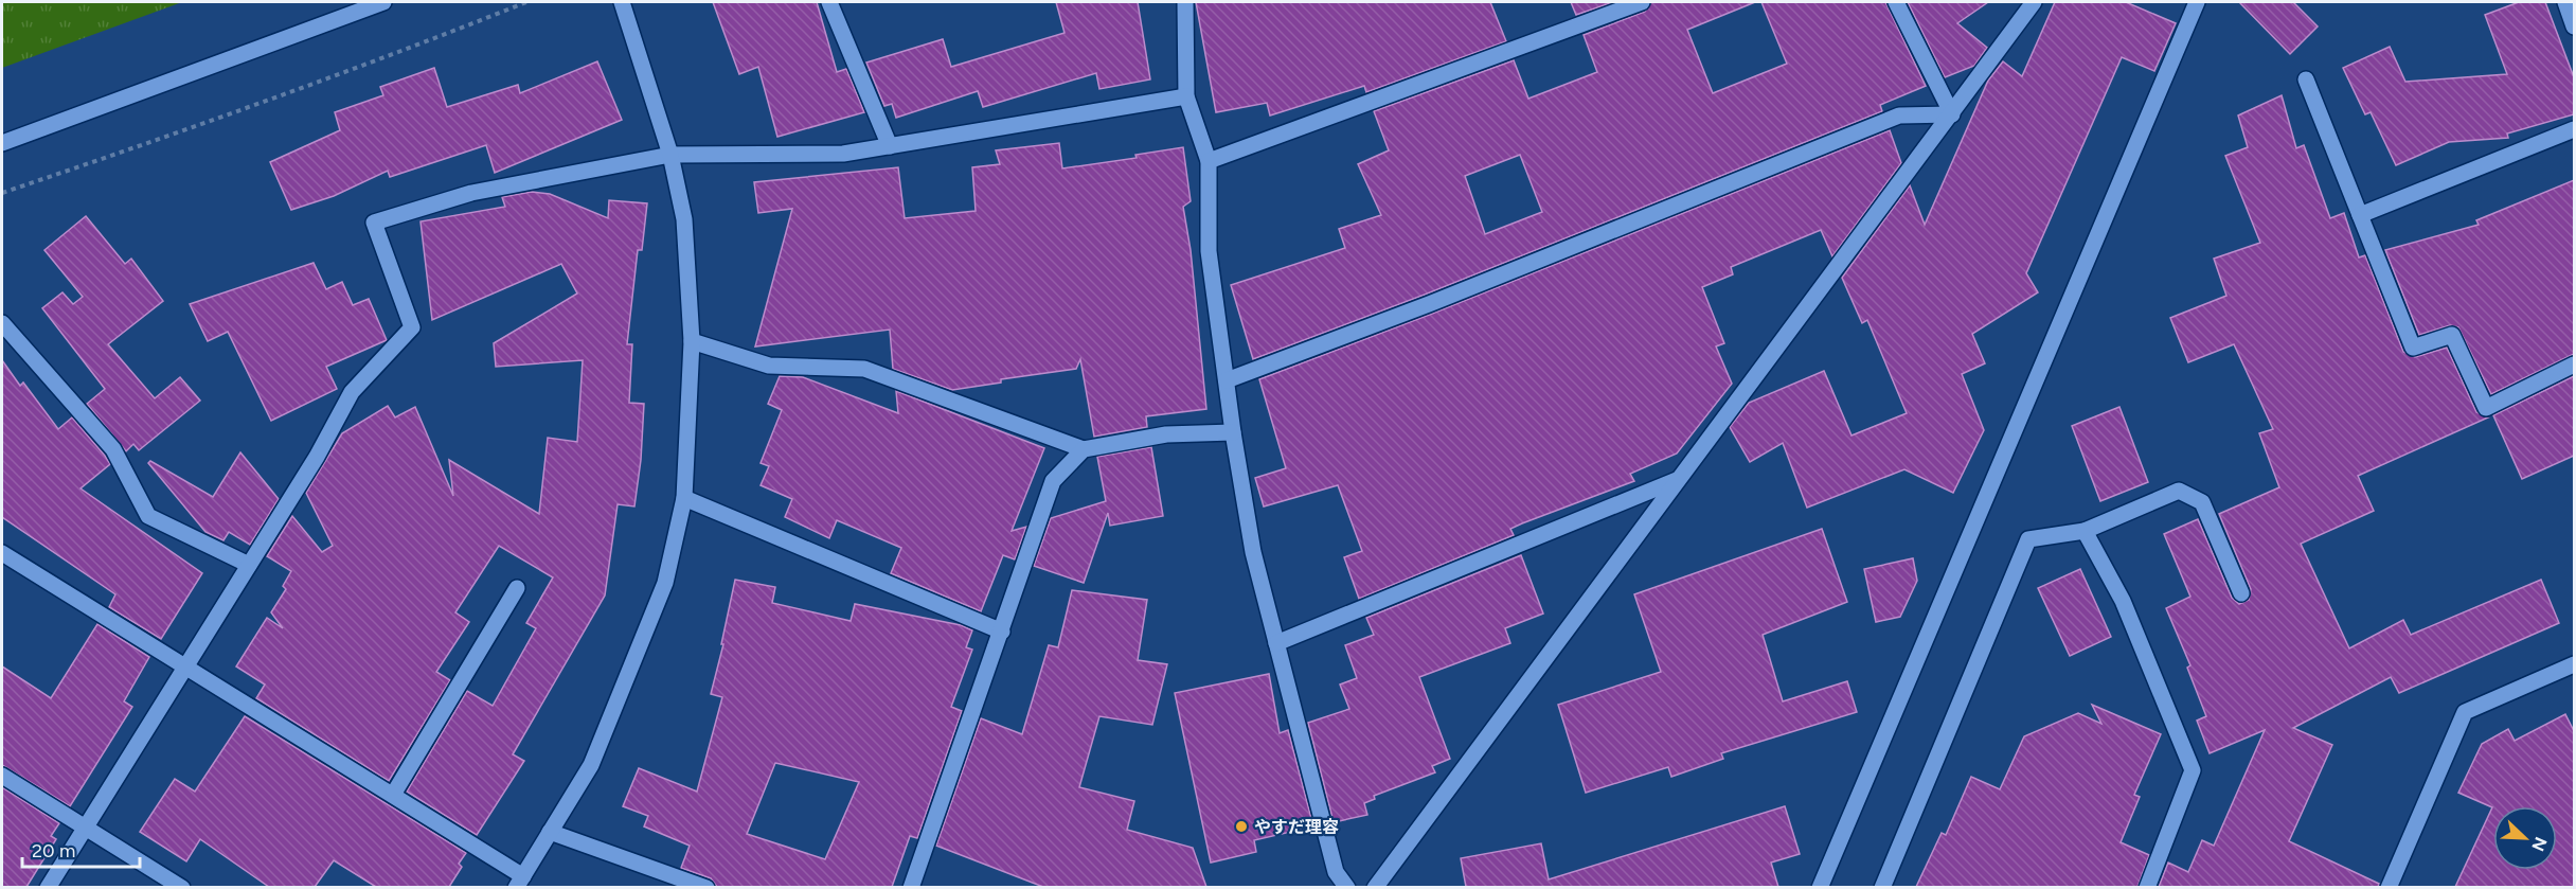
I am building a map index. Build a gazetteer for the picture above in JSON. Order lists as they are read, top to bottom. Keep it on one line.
{"places":["やすだ理容"],"scale_bar":"20 m","north":"bottom right"}
